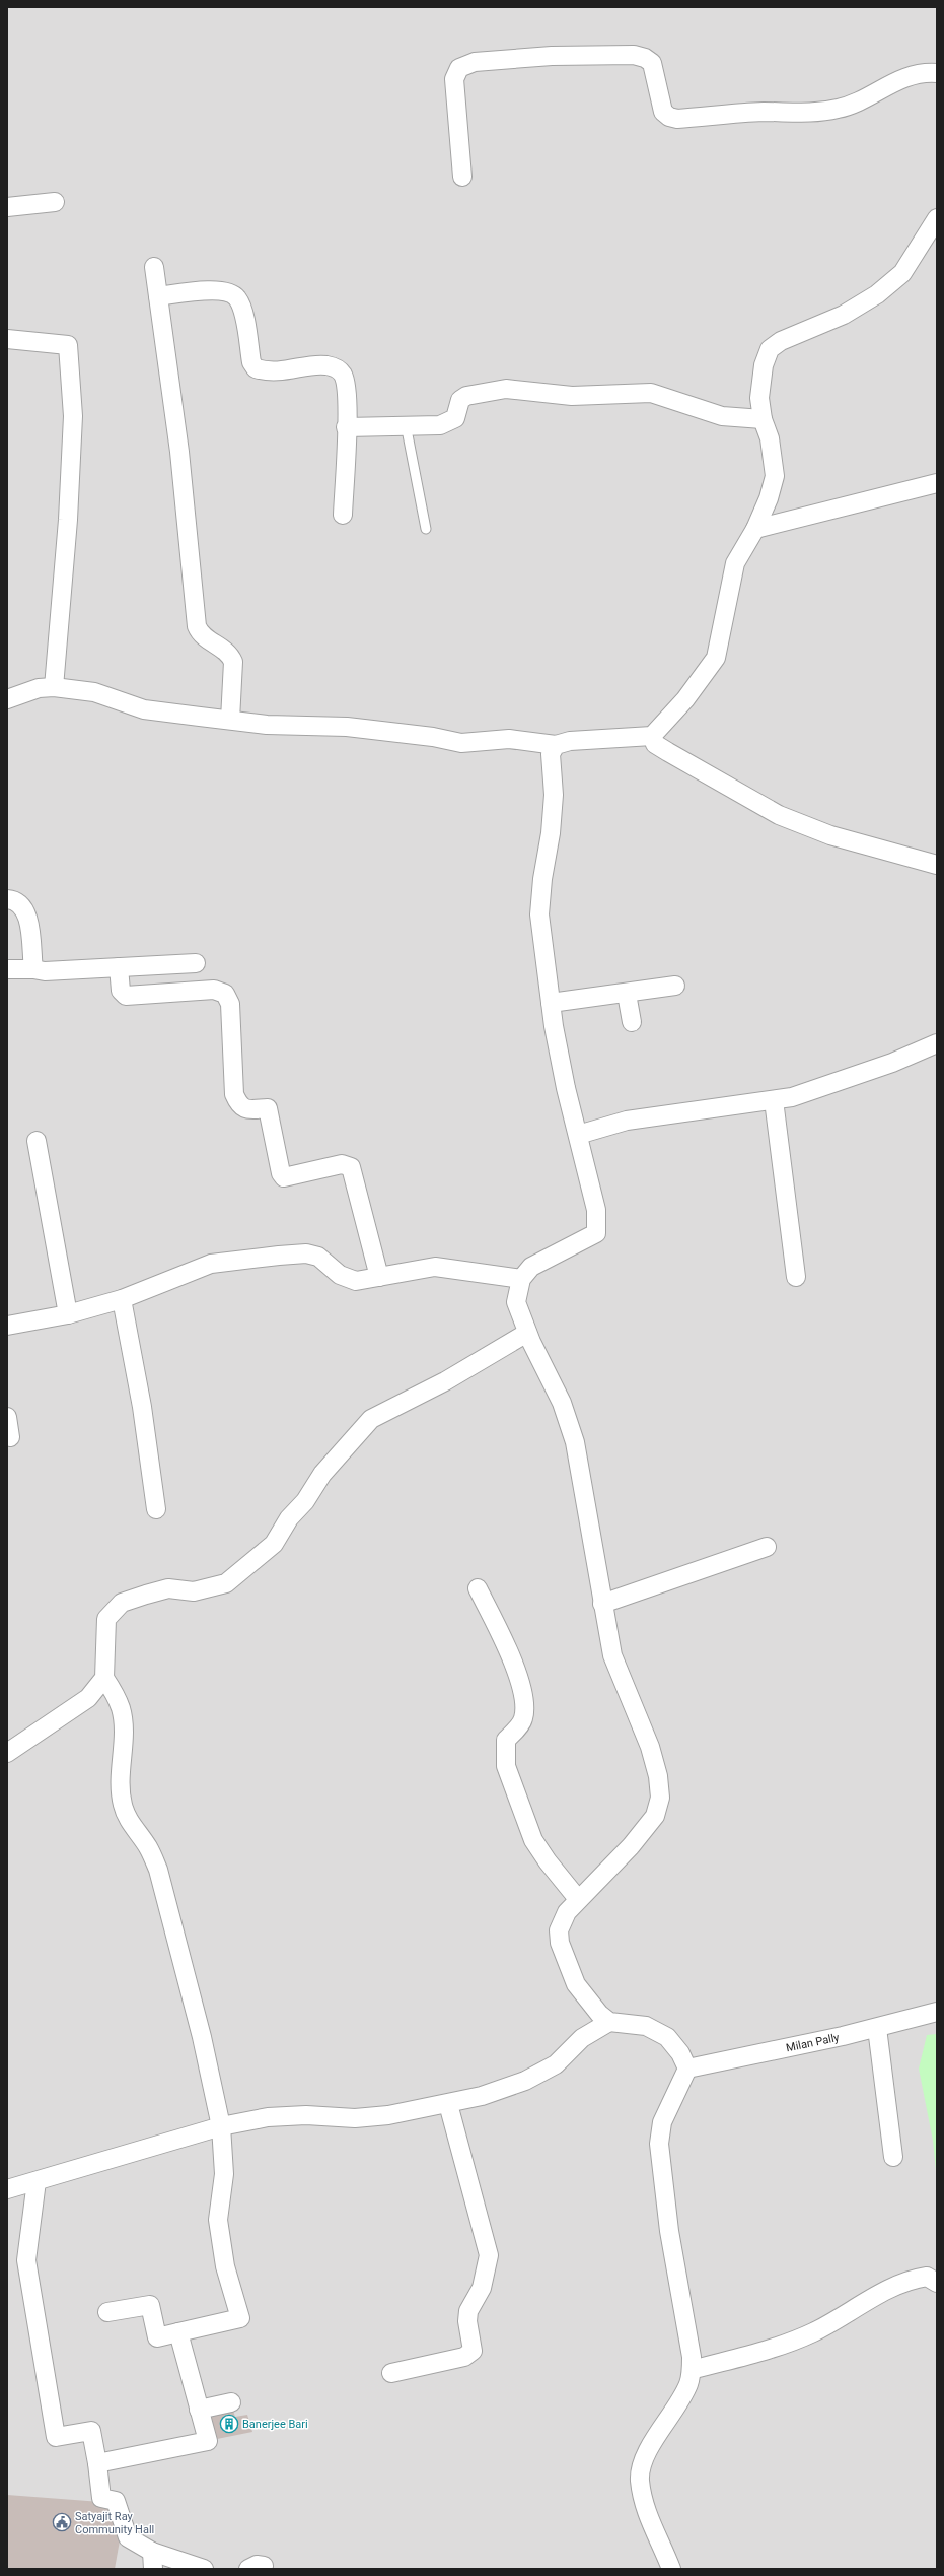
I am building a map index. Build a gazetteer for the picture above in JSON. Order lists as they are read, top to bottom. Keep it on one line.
{"streets":{"street":["Milan Pally"]},"places":{"building":["Banerjee Bari"],"public building":["Satyajit Ray Community Hall"]}}
